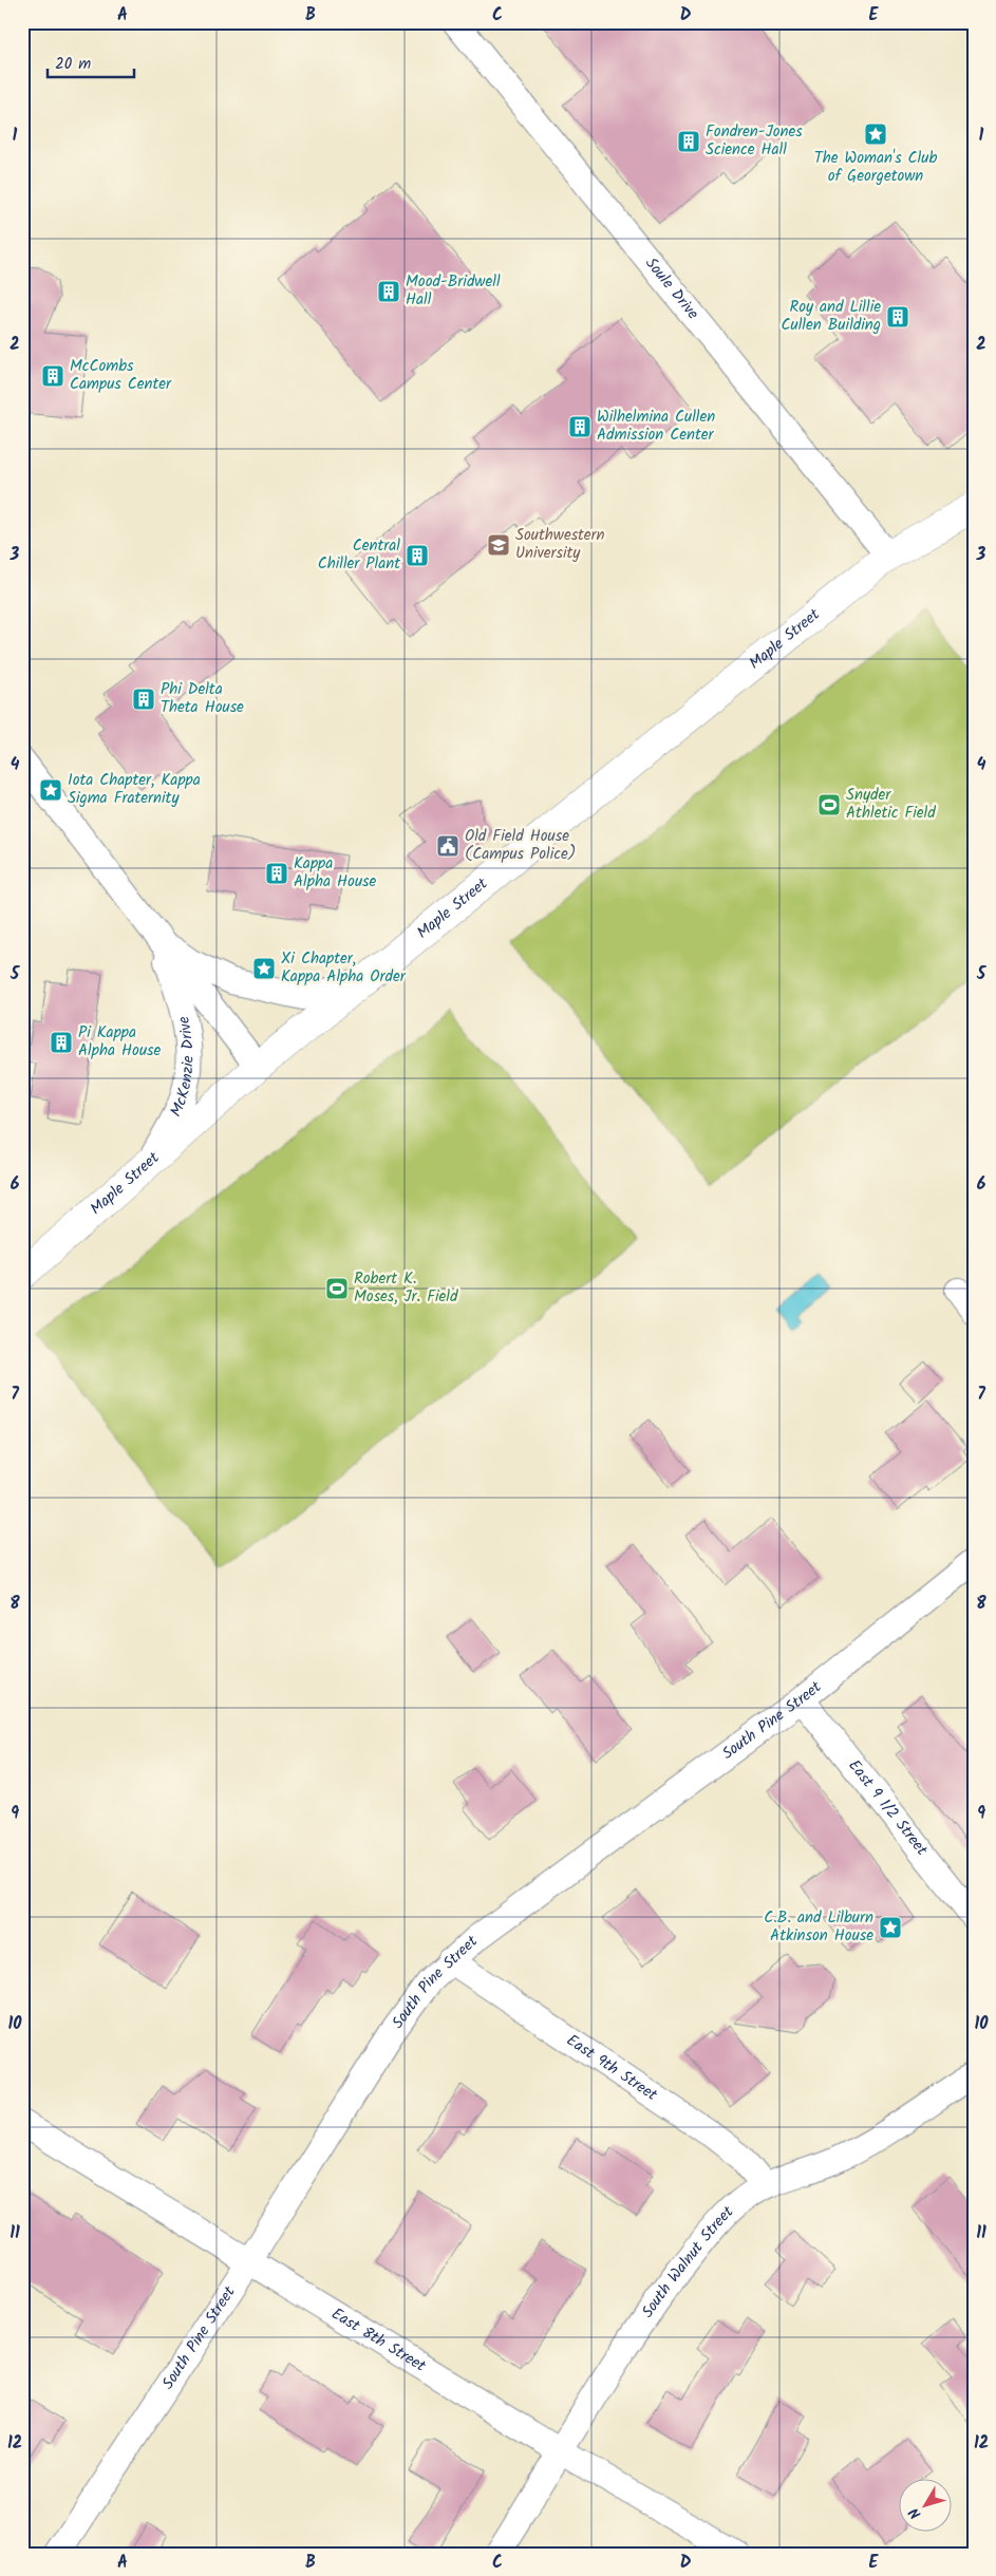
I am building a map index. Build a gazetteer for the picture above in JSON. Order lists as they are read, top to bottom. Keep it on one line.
{"streets":{"street":["Soule Drive","Maple Street","McKenzie Drive","South Pine Street","East 9 1/2 Street","East 9th Street","South Walnut Street","East 8th Street"]},"crossings":[["Soule Drive","Maple Street"],["Maple Street","McKenzie Drive"],["South Pine Street","East 9 1/2 Street"],["South Pine Street","East 9th Street"],["South Pine Street","East 8th Street"],["East 9th Street","South Walnut Street"],["South Walnut Street","East 8th Street"]],"places":{"place":["The Woman's Club of Georgetown","Iota Chapter, Kappa Sigma Fraternity","Xi Chapter, Kappa Alpha Order","C.B. and Lilburn Atkinson House"],"building":["Fondren-Jones Science Hall","Mood-Bridwell Hall","Roy and Lillie Cullen Building","McCombs Campus Center","Wilhelmina Cullen Admission Center","Central Chiller Plant","Phi Delta Theta House","Kappa Alpha House","Pi Kappa Alpha House"],"school or university":["Southwestern University"],"sports":["Snyder Athletic Field","Robert K. Moses, Jr. Field"],"public building":["Old Field House (Campus Police)"]},"scale_bar":"20 m","north":"bottom left","grid":{"columns":["A","B","C","D","E"],"rows":["1","2","3","4","5","6","7","8","9","10","11","12"]}}
